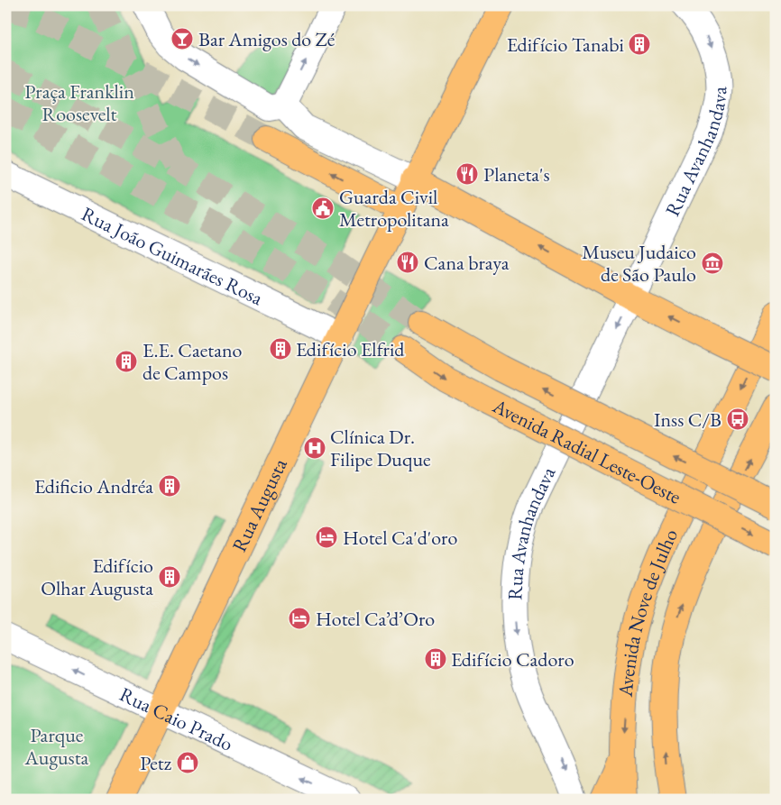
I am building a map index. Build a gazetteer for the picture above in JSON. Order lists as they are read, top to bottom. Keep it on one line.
{"streets":{"main road":["Avenida Radial Leste-Oeste","Rua Augusta","Avenida Nove de Julho"],"street":["Rua Avanhandava","Rua João Guimarães Rosa","Rua Caio Prado"]},"crossings":[["Rua João Guimarães Rosa","Rua Augusta"],["Rua Augusta","Rua Caio Prado"]],"one_way":["Rua Avanhandava","Rua Caio Prado"],"parks":["Praça Franklin Roosevelt","Parque Augusta"],"places":{"bar":["Bar Amigos do Zé"],"building":["Edifício Tanabi","Edifício Elfrid","E.E. Caetano de Campos","Edificio Andréa","Edifício Olhar Augusta","Edifício Cadoro"],"restaurant":["Planeta's","Cana braya"],"public building":["Guarda Civil Metropolitana"],"museum":["Museu Judaico de São Paulo"],"bus stop":["Inss C/B"],"hospital":["Clínica Dr. Filipe Duque"],"hotel":["Hotel Ca'd'oro","Hotel Ca’d’Oro"],"shop":["Petz"]}}
